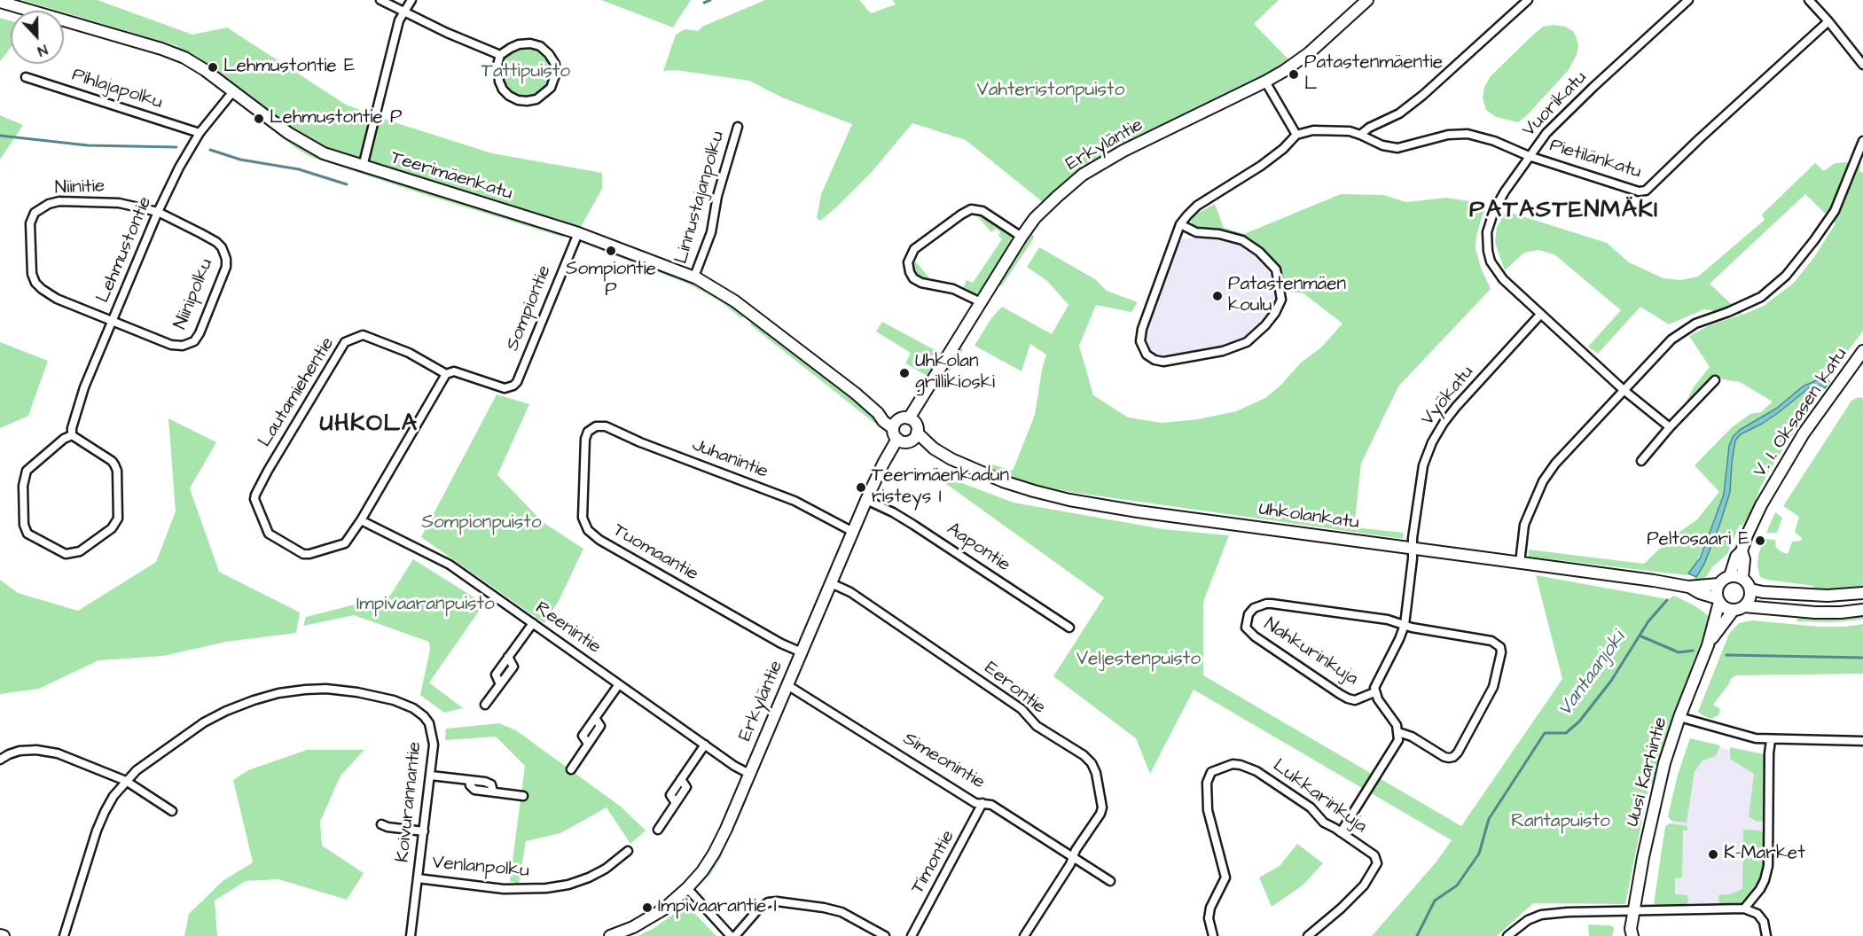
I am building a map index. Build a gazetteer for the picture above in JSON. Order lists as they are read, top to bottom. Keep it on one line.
{"streets":{"street":["Pihlajapolku","Vuorikatu","Erkyläntie","Pietilänkatu","Teerimäenkatu","Niinitie","Linnustajanpolku","Lehmustontie","Niinipolku","Sompiontie","Lautamiehentie","Vyökatu","V. I. Oksasen katu","Juhanintie","Uhkolankatu","Aapontie","Tuomaantie","Reenintie","Nahkurinkuja","Eerontie","Simeonintie","Uusi Karhintie","Lukkarinkuja","Koivurannantie","Timontie","Venlanpolku"]},"crossings":[["Pihlajapolku","Lehmustontie"],["Vuorikatu","Pietilänkatu"],["Vuorikatu","Vyökatu"],["Erkyläntie","Teerimäenkatu"],["Erkyläntie","Juhanintie"],["Erkyläntie","Uhkolankatu"],["Erkyläntie","Aapontie"],["Erkyläntie","Tuomaantie"],["Erkyläntie","Reenintie"],["Erkyläntie","Eerontie"],["Erkyläntie","Simeonintie"],["Teerimäenkatu","Linnustajanpolku"],["Teerimäenkatu","Lehmustontie"],["Teerimäenkatu","Sompiontie"],["Teerimäenkatu","Uhkolankatu"],["Niinitie","Lehmustontie"],["Niinitie","Niinipolku"],["Lehmustontie","Niinipolku"],["Sompiontie","Lautamiehentie"],["Lautamiehentie","Reenintie"],["Vyökatu","Uhkolankatu"],["Vyökatu","Nahkurinkuja"],["V. I. Oksasen katu","Uhkolankatu"],["V. I. Oksasen katu","Uusi Karhintie"],["Juhanintie","Tuomaantie"],["Uhkolankatu","Uusi Karhintie"],["Eerontie","Simeonintie"],["Simeonintie","Timontie"],["Koivurannantie","Venlanpolku"]],"districts":["PATASTENMÄKI","UHKOLA"],"water":["Vantaanjoki"],"parks":["Tattipuisto","Vahteristonpuisto","Sompionpuisto","Impivaaranpuisto","Veljestenpuisto","Rantapuisto"],"places":["Lehmustontie E","Patastenmäentie L","Lehmustontie P","Sompiontie P","Patastenmäen koulu","Uhkolan grillikioski","Teerimäenkadun risteys I","Peltosaari E","K-Market","Impivaarantie I"],"north":"bottom"}
